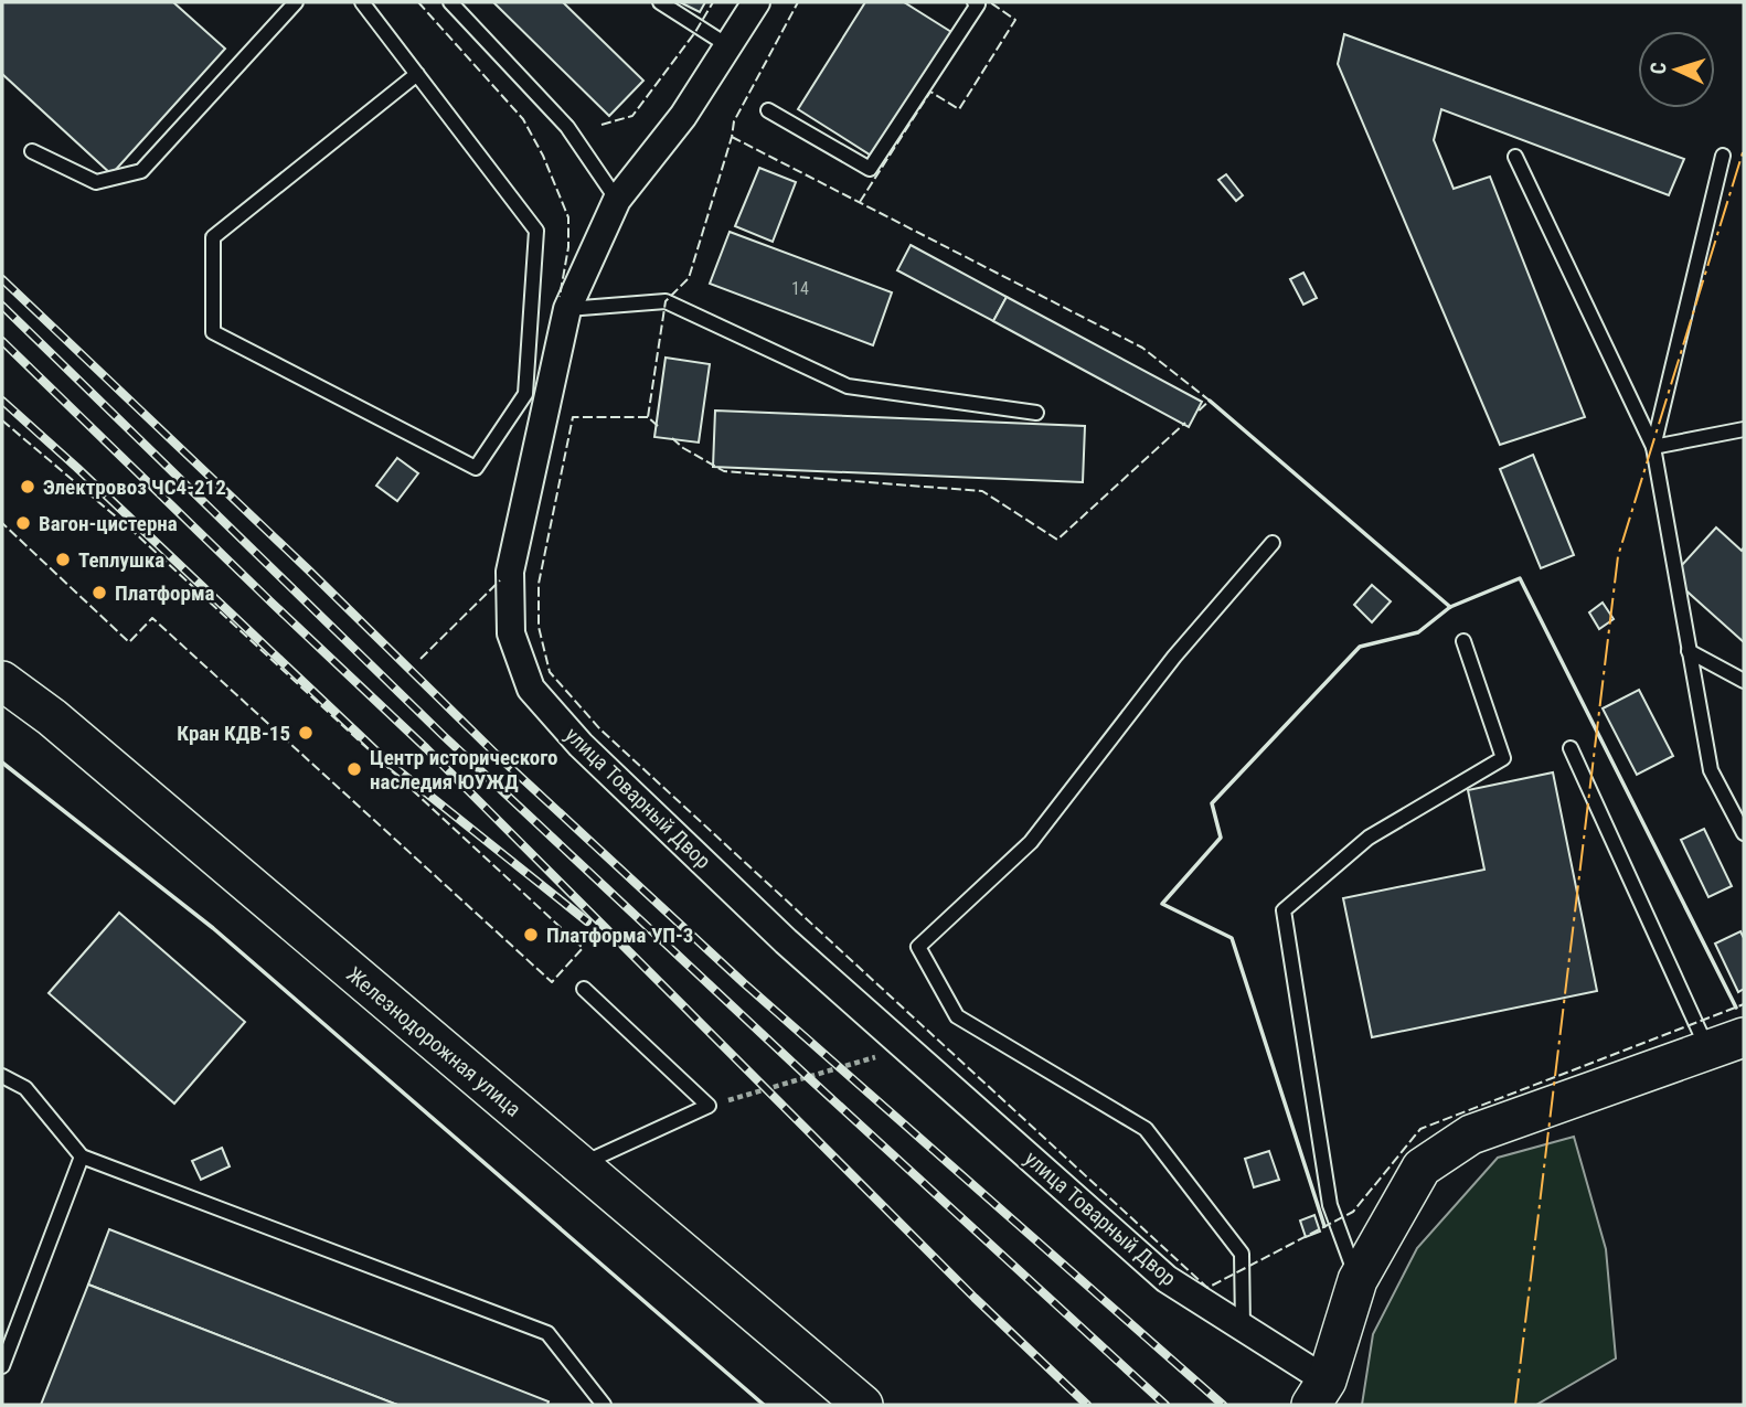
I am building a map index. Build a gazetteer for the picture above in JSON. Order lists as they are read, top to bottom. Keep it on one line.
{"streets":{"main road":["Железнодорожная улица"],"street":["улица Товарный Двор"]},"places":["Электровоз ЧС4-212","Вагон-цистерна","Теплушка","Платформа","Кран КДВ-15","Центр исторического наследия ЮУЖД","Платформа УП-3"],"house_numbers":["14"],"north":"left"}
